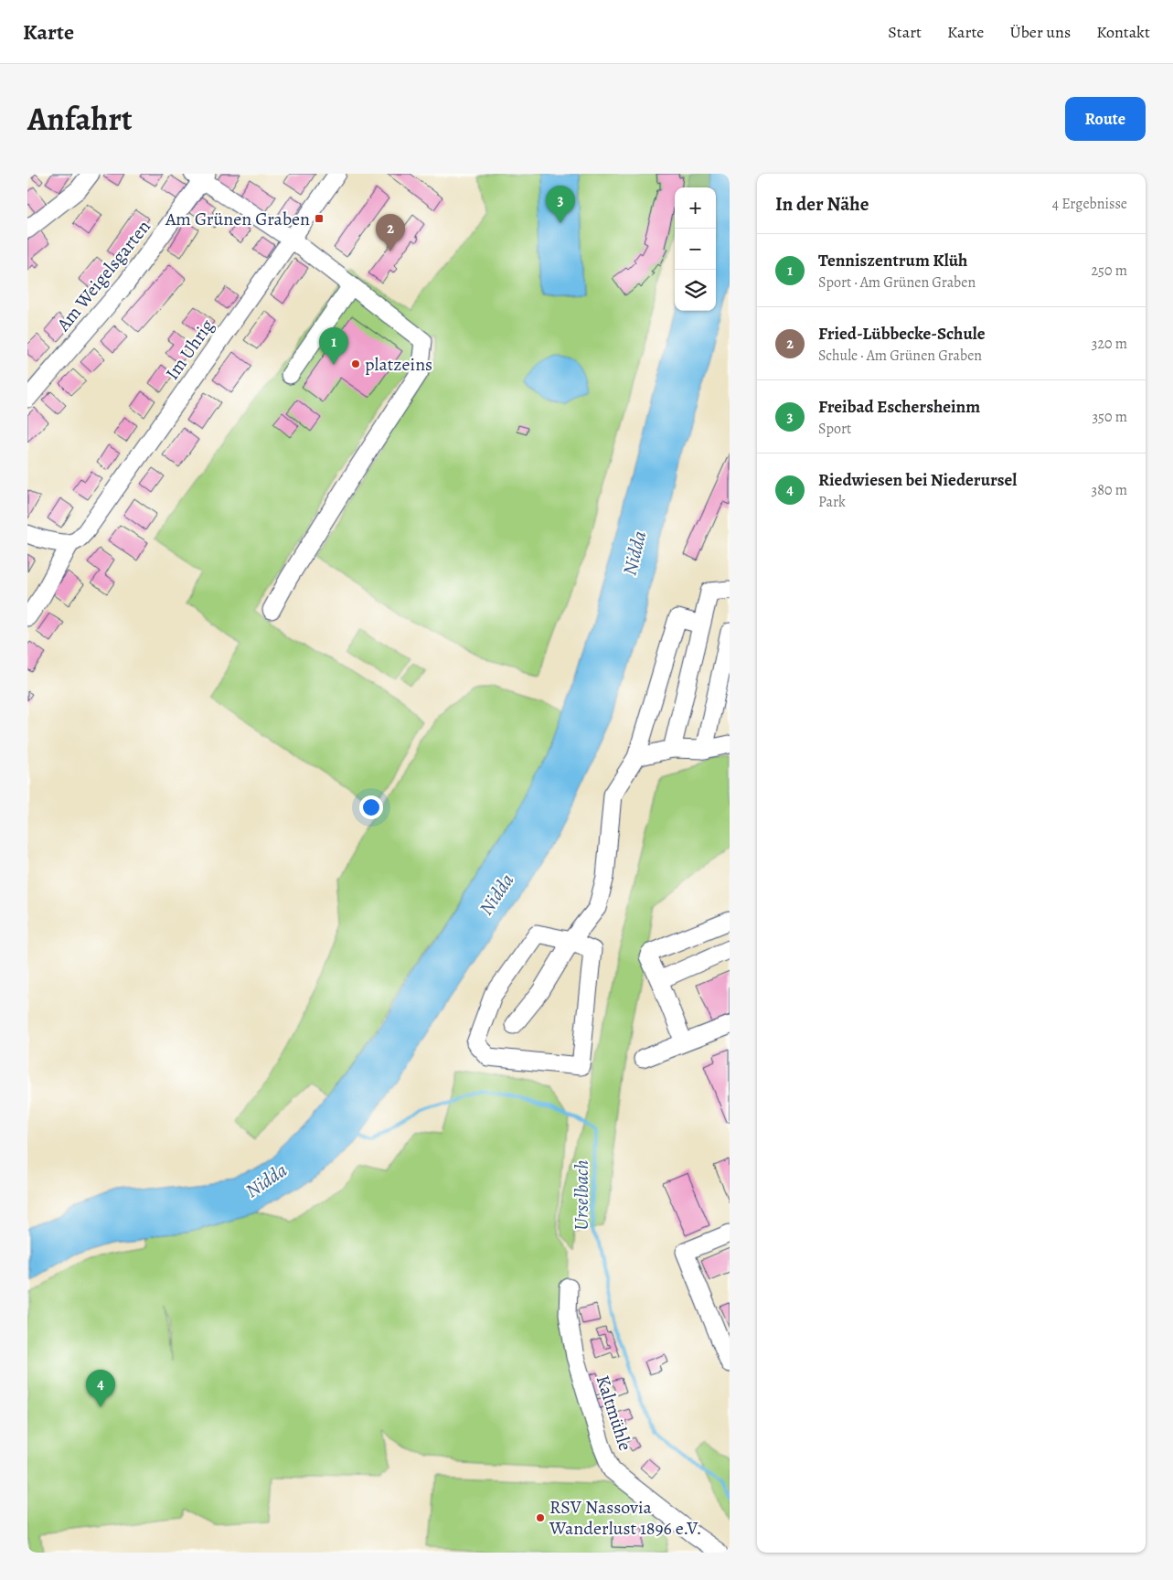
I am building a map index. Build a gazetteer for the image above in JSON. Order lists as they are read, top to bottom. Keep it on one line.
{"streets":{"street":["Am Weigelsgarten","Im Uhrig","Kaltmühle"]},"water":["Nidda","Urselbach"],"places":{"transit":["Am Grünen Graben"],"other":["platzeins","RSV Nassovia Wanderlust 1896 e.V."]},"page":{"header":"Karte","nav":["Start","Karte","Über uns","Kontakt"],"title":"Anfahrt","buttons":"Route","heading":["In der Nähe","4 Ergebnisse"],"pins":["3","2","1","4"],"map_buttons":["+","−"],"list":[{"mark":"1","name":"Tenniszentrum Klüh","note":"Sport · Am Grünen Graben","value":"250 m"},{"mark":"2","name":"Fried-Lübbecke-Schule","note":"Schule · Am Grünen Graben","value":"320 m"},{"mark":"3","name":"Freibad Eschersheinm","note":"Sport","value":"350 m"},{"mark":"4","name":"Riedwiesen bei Niederursel","note":"Park","value":"380 m"}]}}
